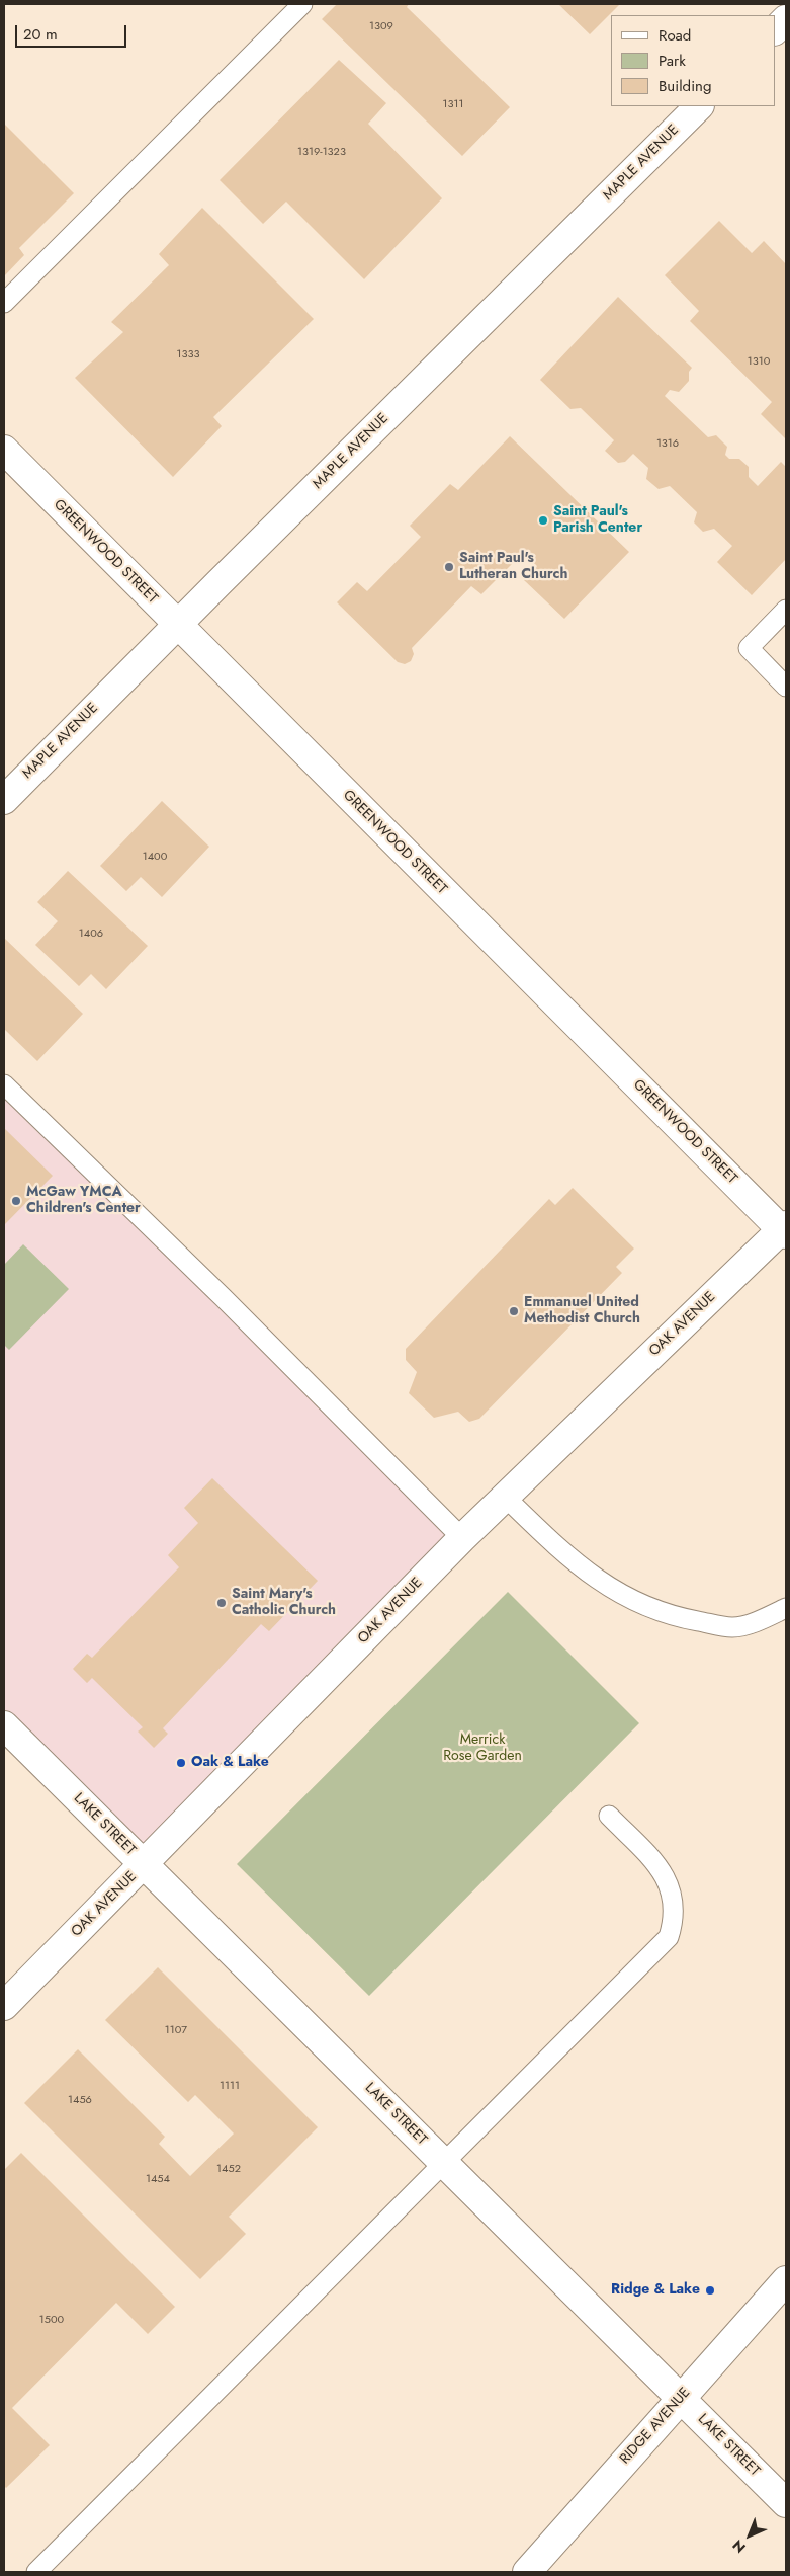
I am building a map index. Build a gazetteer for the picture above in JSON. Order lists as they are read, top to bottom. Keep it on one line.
{"streets":{"street":["MAPLE AVENUE","GREENWOOD STREET","OAK AVENUE","LAKE STREET","RIDGE AVENUE"]},"crossings":[["MAPLE AVENUE","GREENWOOD STREET"],["GREENWOOD STREET","OAK AVENUE"],["OAK AVENUE","LAKE STREET"],["LAKE STREET","RIDGE AVENUE"]],"parks":["Merrick Rose Garden"],"places":["Saint Paul's Parish Center","Saint Paul's Lutheran Church","McGaw YMCA Children's Center","Emmanuel United Methodist Church","Saint Mary's Catholic Church","Oak & Lake","Ridge & Lake"],"house_numbers":["1309","1311","1319-1323","1333","1310","1316","1400","1406","1107","1111","1456","1452","1454","1500"],"legend":["Road","Park","Building"],"scale_bar":"20 m","north":"bottom left"}
